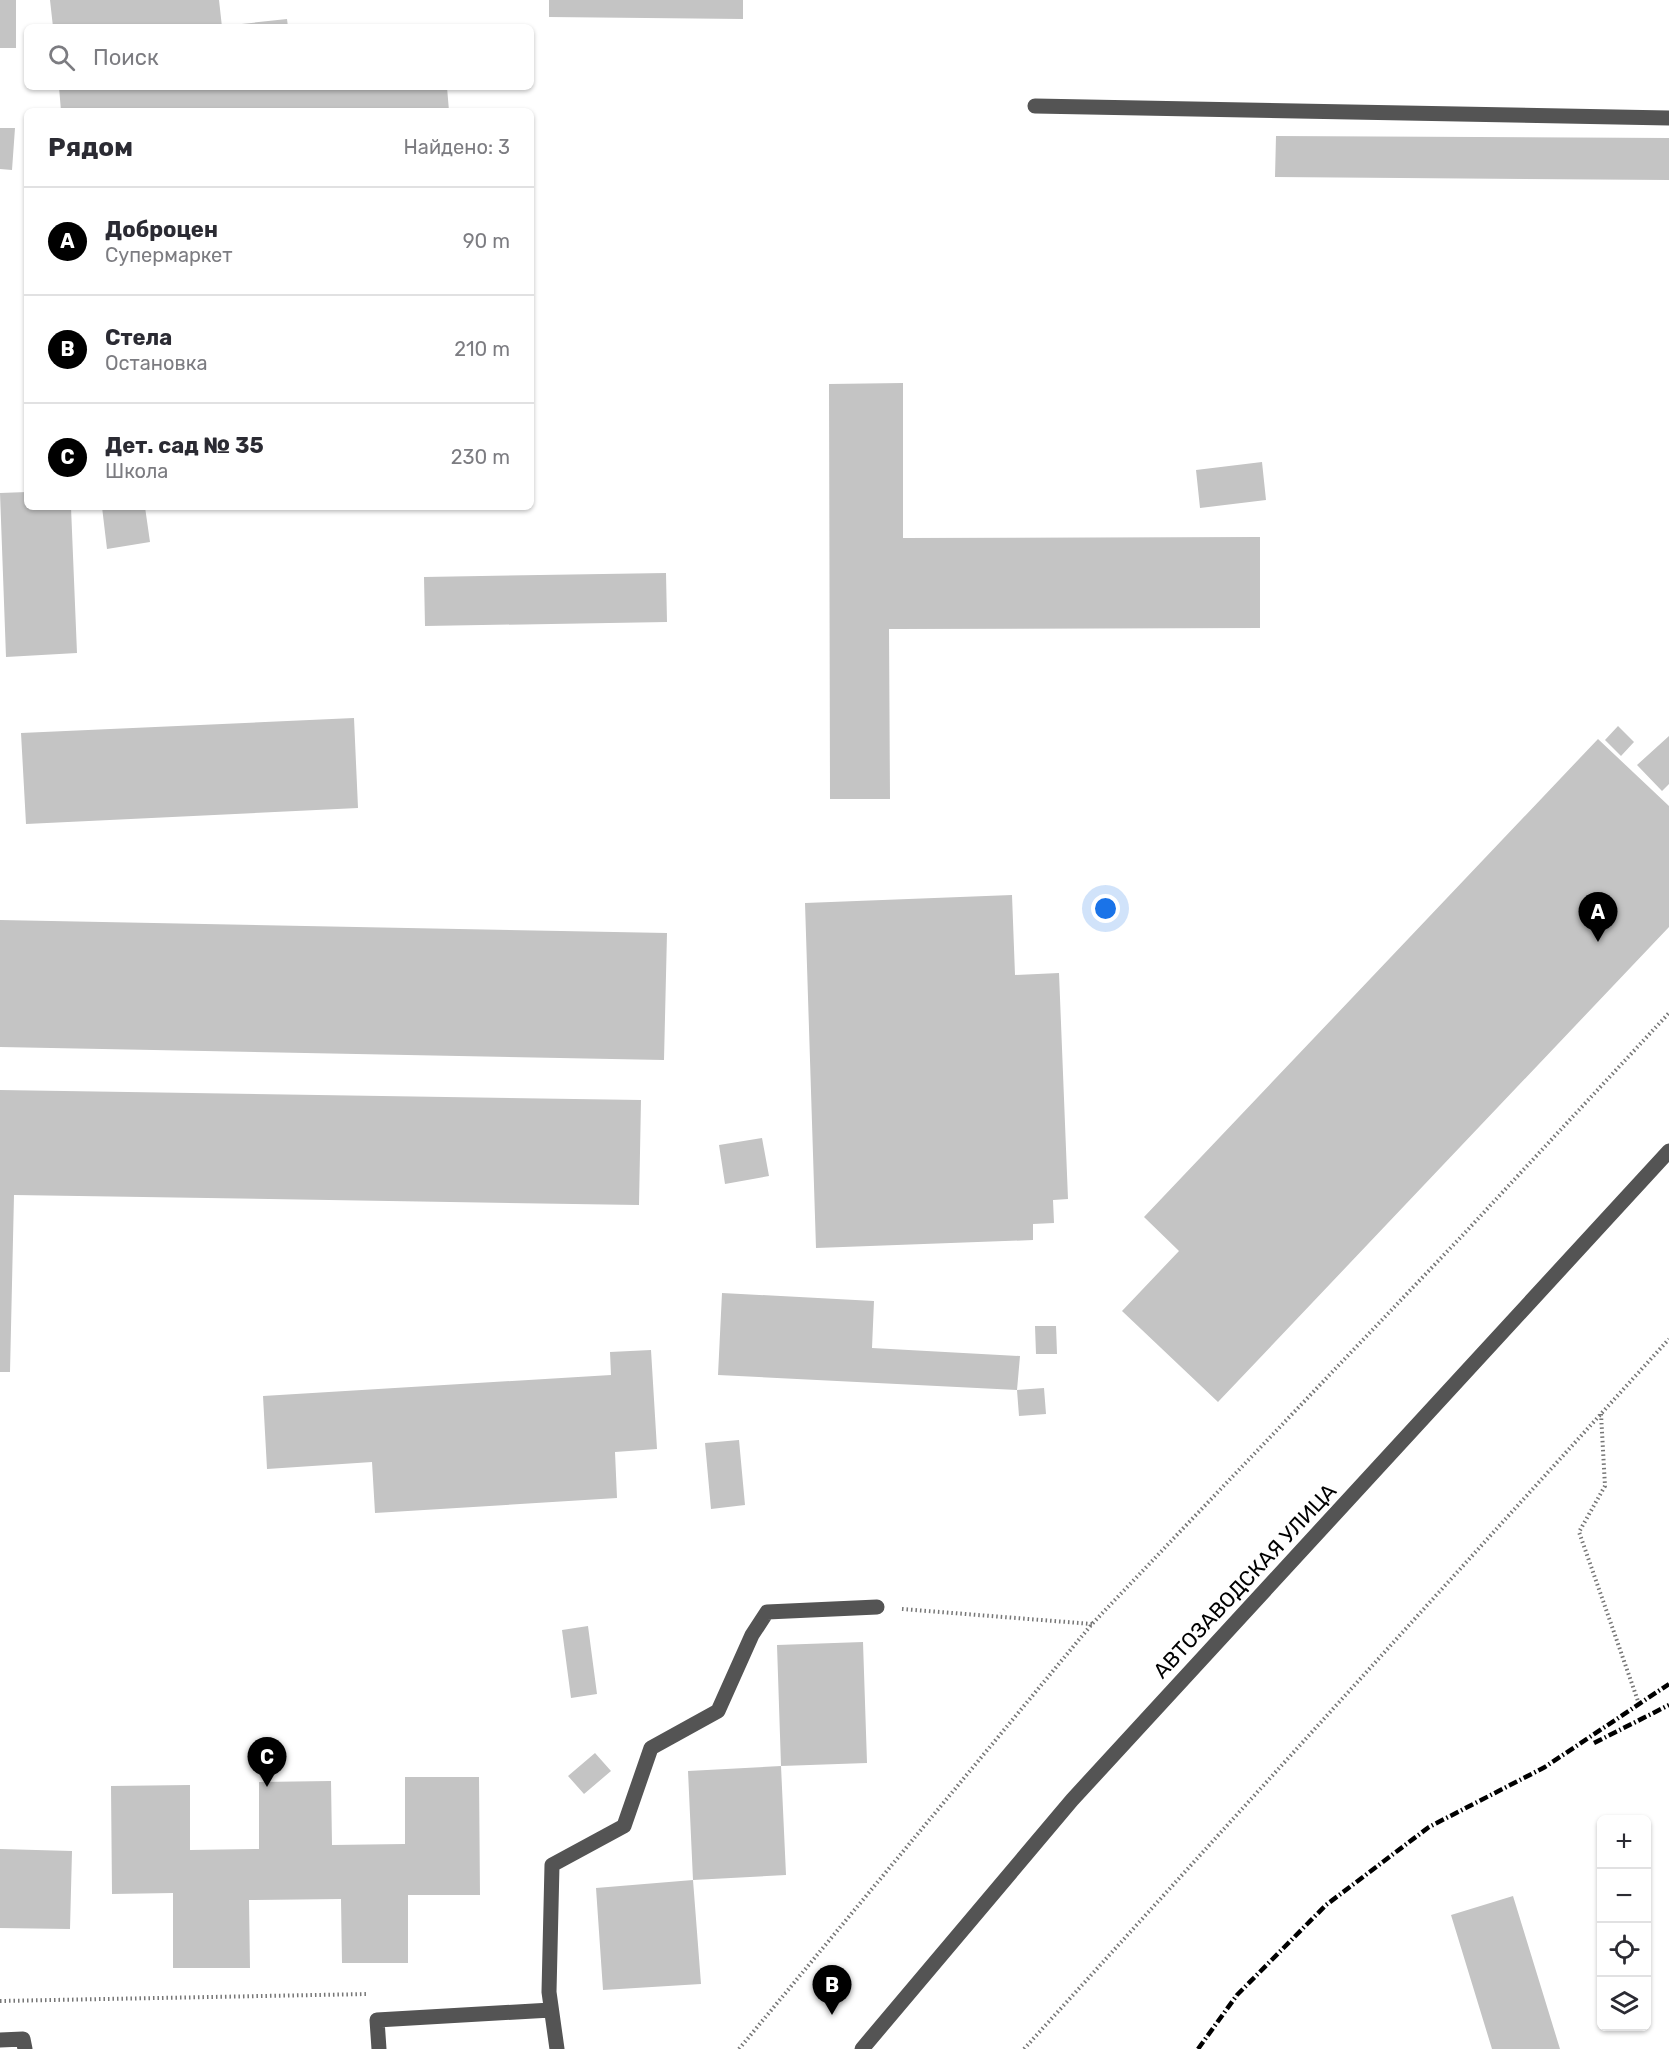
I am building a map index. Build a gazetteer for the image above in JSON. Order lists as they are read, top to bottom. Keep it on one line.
{"streets":{"street":["АВТОЗАВОДСКАЯ УЛИЦА"]},"page":{"search":"Поиск","heading":["Рядом","Найдено: 3"],"list":[{"mark":"A","name":"Доброцен","note":"Супермаркет","value":"90 m"},{"mark":"B","name":"Стела","note":"Остановка","value":"210 m"},{"mark":"C","name":"Дет. сад № 35","note":"Школа","value":"230 m"}],"pins":["A","C","B"],"map_buttons":["+","−"]}}
